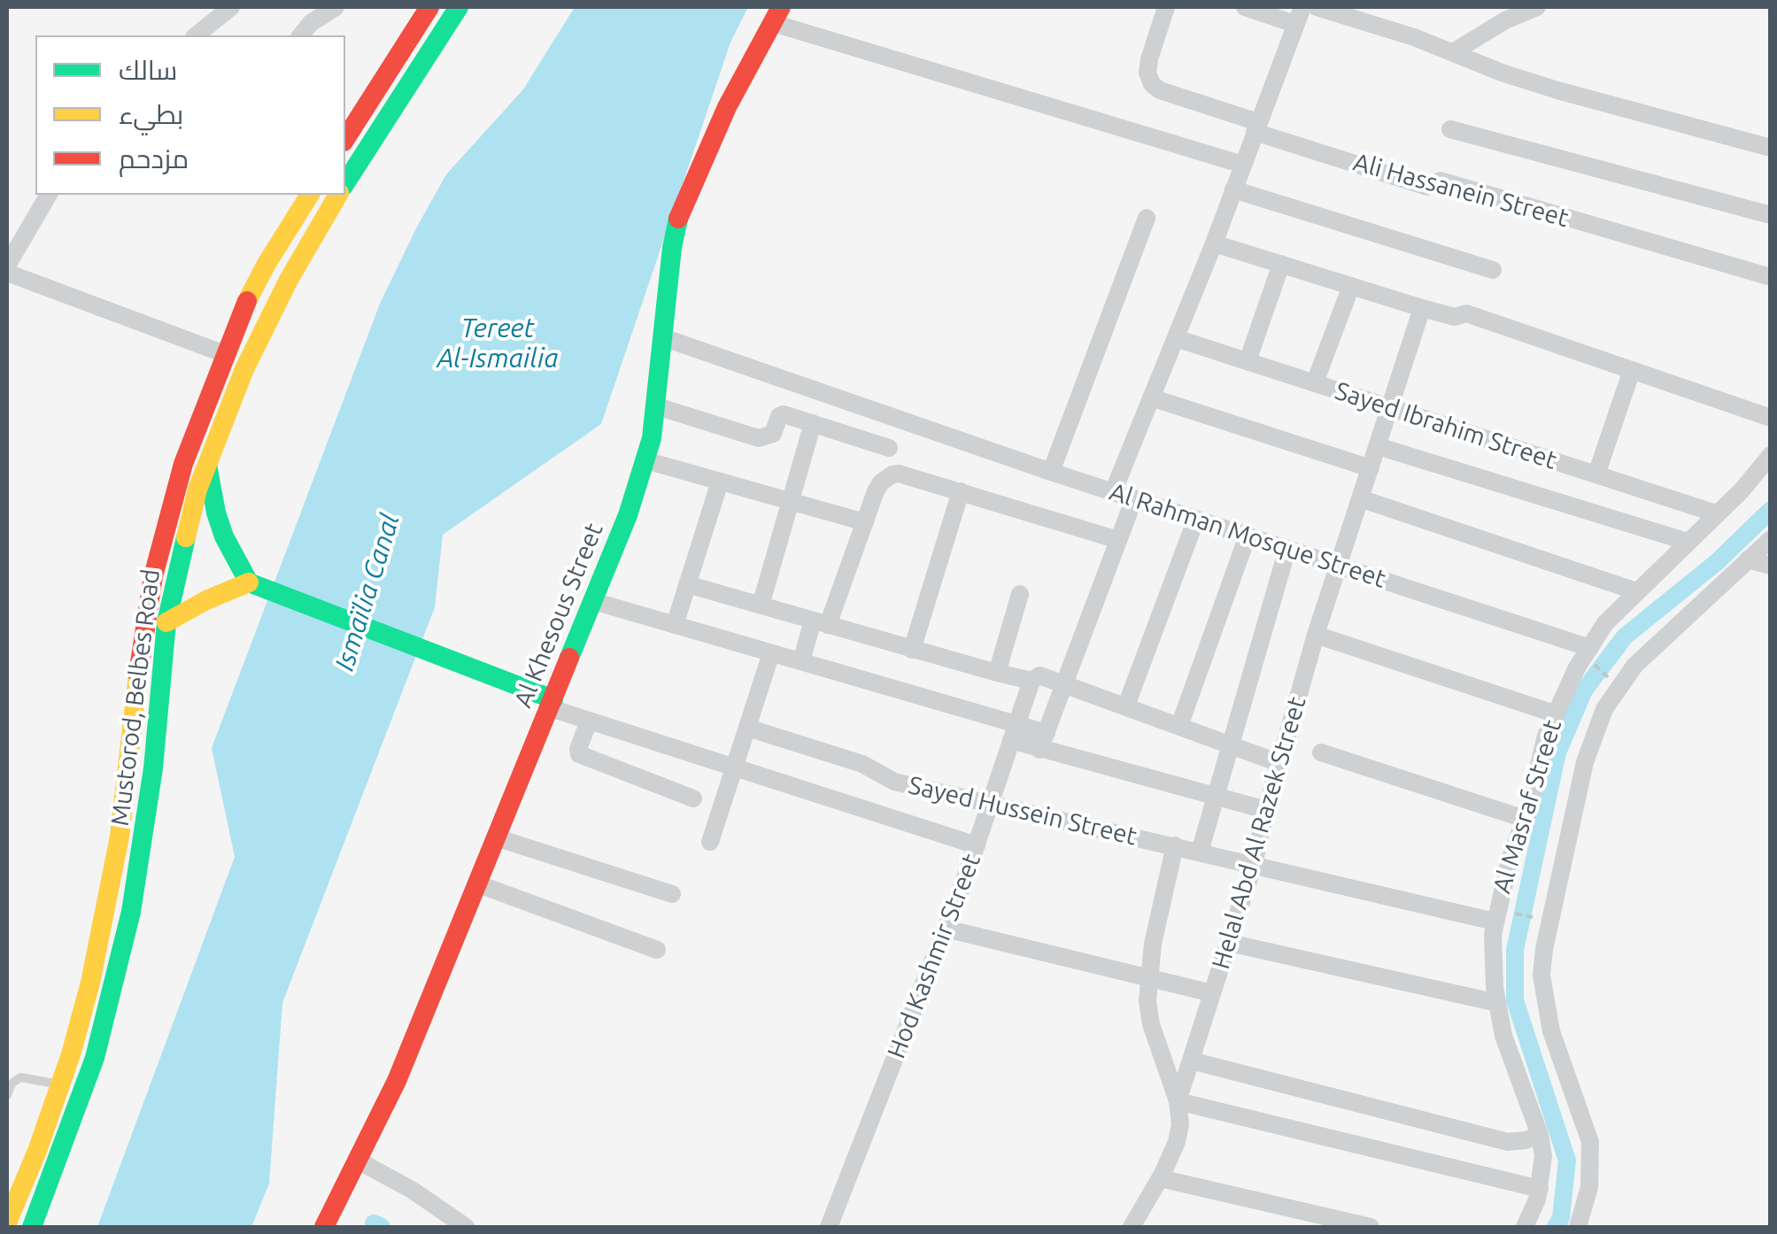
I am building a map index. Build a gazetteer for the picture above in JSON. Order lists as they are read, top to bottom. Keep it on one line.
{"streets":{"main road":["Al Khesous Street","Mustorod, Belbes Road"],"street":["Ali Hassanein Street","Sayed Ibrahim Street","Al Rahman Mosque Street","Al Masraf Street","Sayed Hussein Street","Helal Abd Al Razek Street","Hod Kashmir Street"]},"crossings":[["Sayed Ibrahim Street","Al Masraf Street"],["Sayed Ibrahim Street","Helal Abd Al Razek Street"],["Al Rahman Mosque Street","Al Khesous Street"],["Al Rahman Mosque Street","Al Masraf Street"],["Al Rahman Mosque Street","Helal Abd Al Razek Street"],["Al Masraf Street","Sayed Hussein Street"],["Sayed Hussein Street","Helal Abd Al Razek Street"],["Sayed Hussein Street","Hod Kashmir Street"]],"water":["Tereet Al-Ismailia","Ismaïlia Canal"],"legend":["سالك","بطيء","مزدحم"]}
